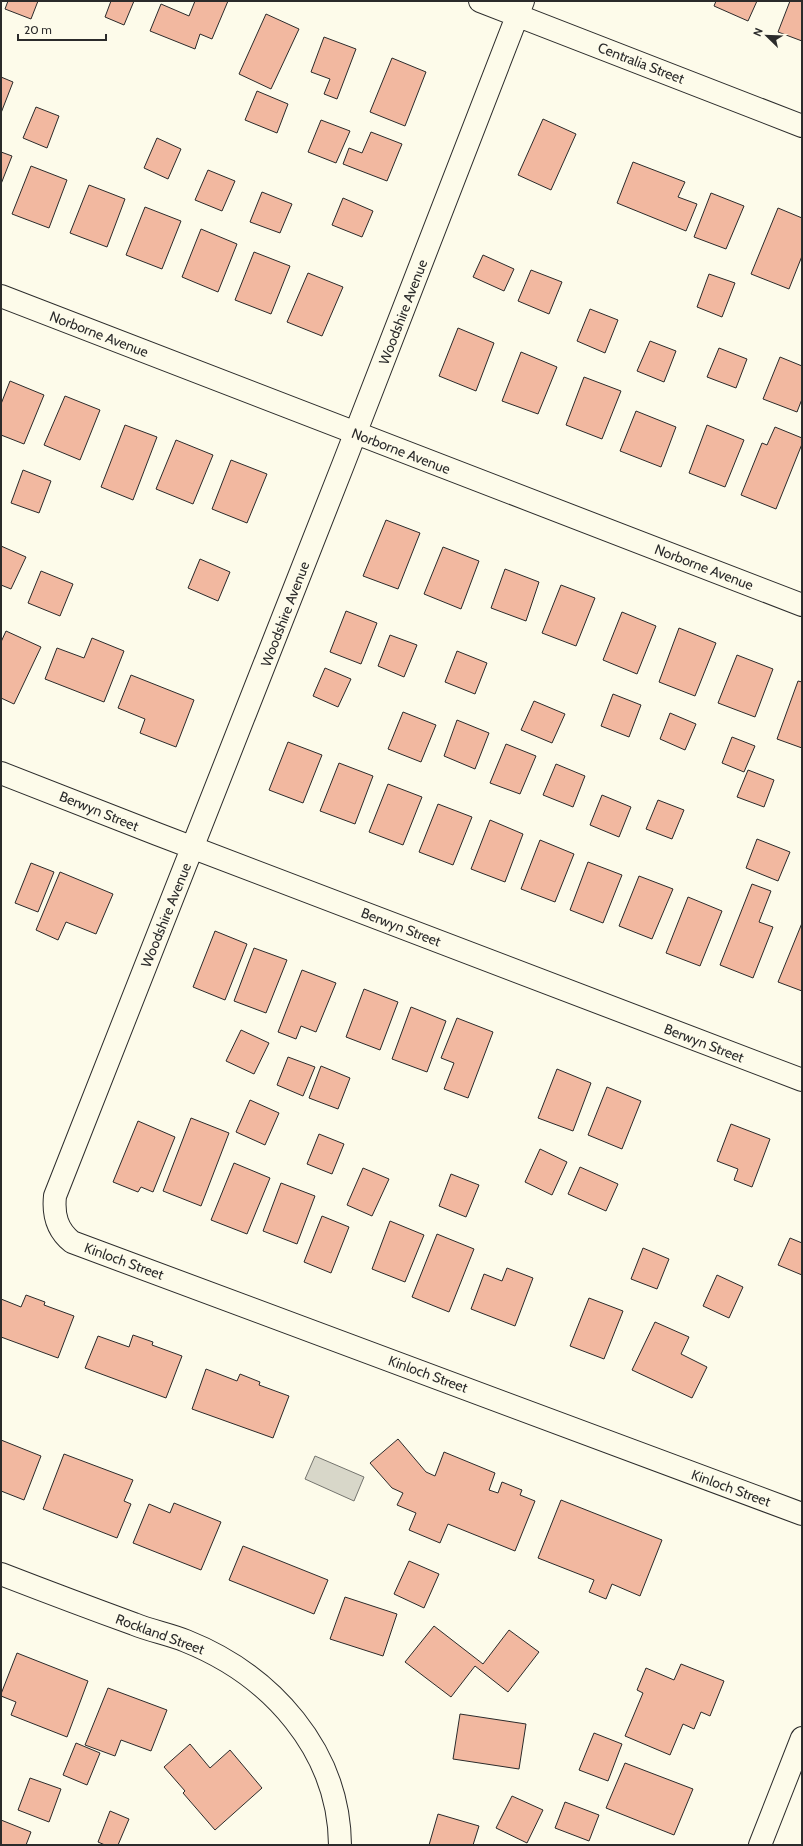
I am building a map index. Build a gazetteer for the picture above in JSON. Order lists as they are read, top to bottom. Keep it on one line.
{"streets":{"street":["Centralia Street","Woodshire Avenue","Norborne Avenue","Berwyn Street","Kinloch Street","Rockland Street"]},"crossings":[["Centralia Street","Woodshire Avenue"],["Woodshire Avenue","Norborne Avenue"],["Woodshire Avenue","Berwyn Street"],["Woodshire Avenue","Kinloch Street"]],"scale_bar":"20 m","north":"top left"}
